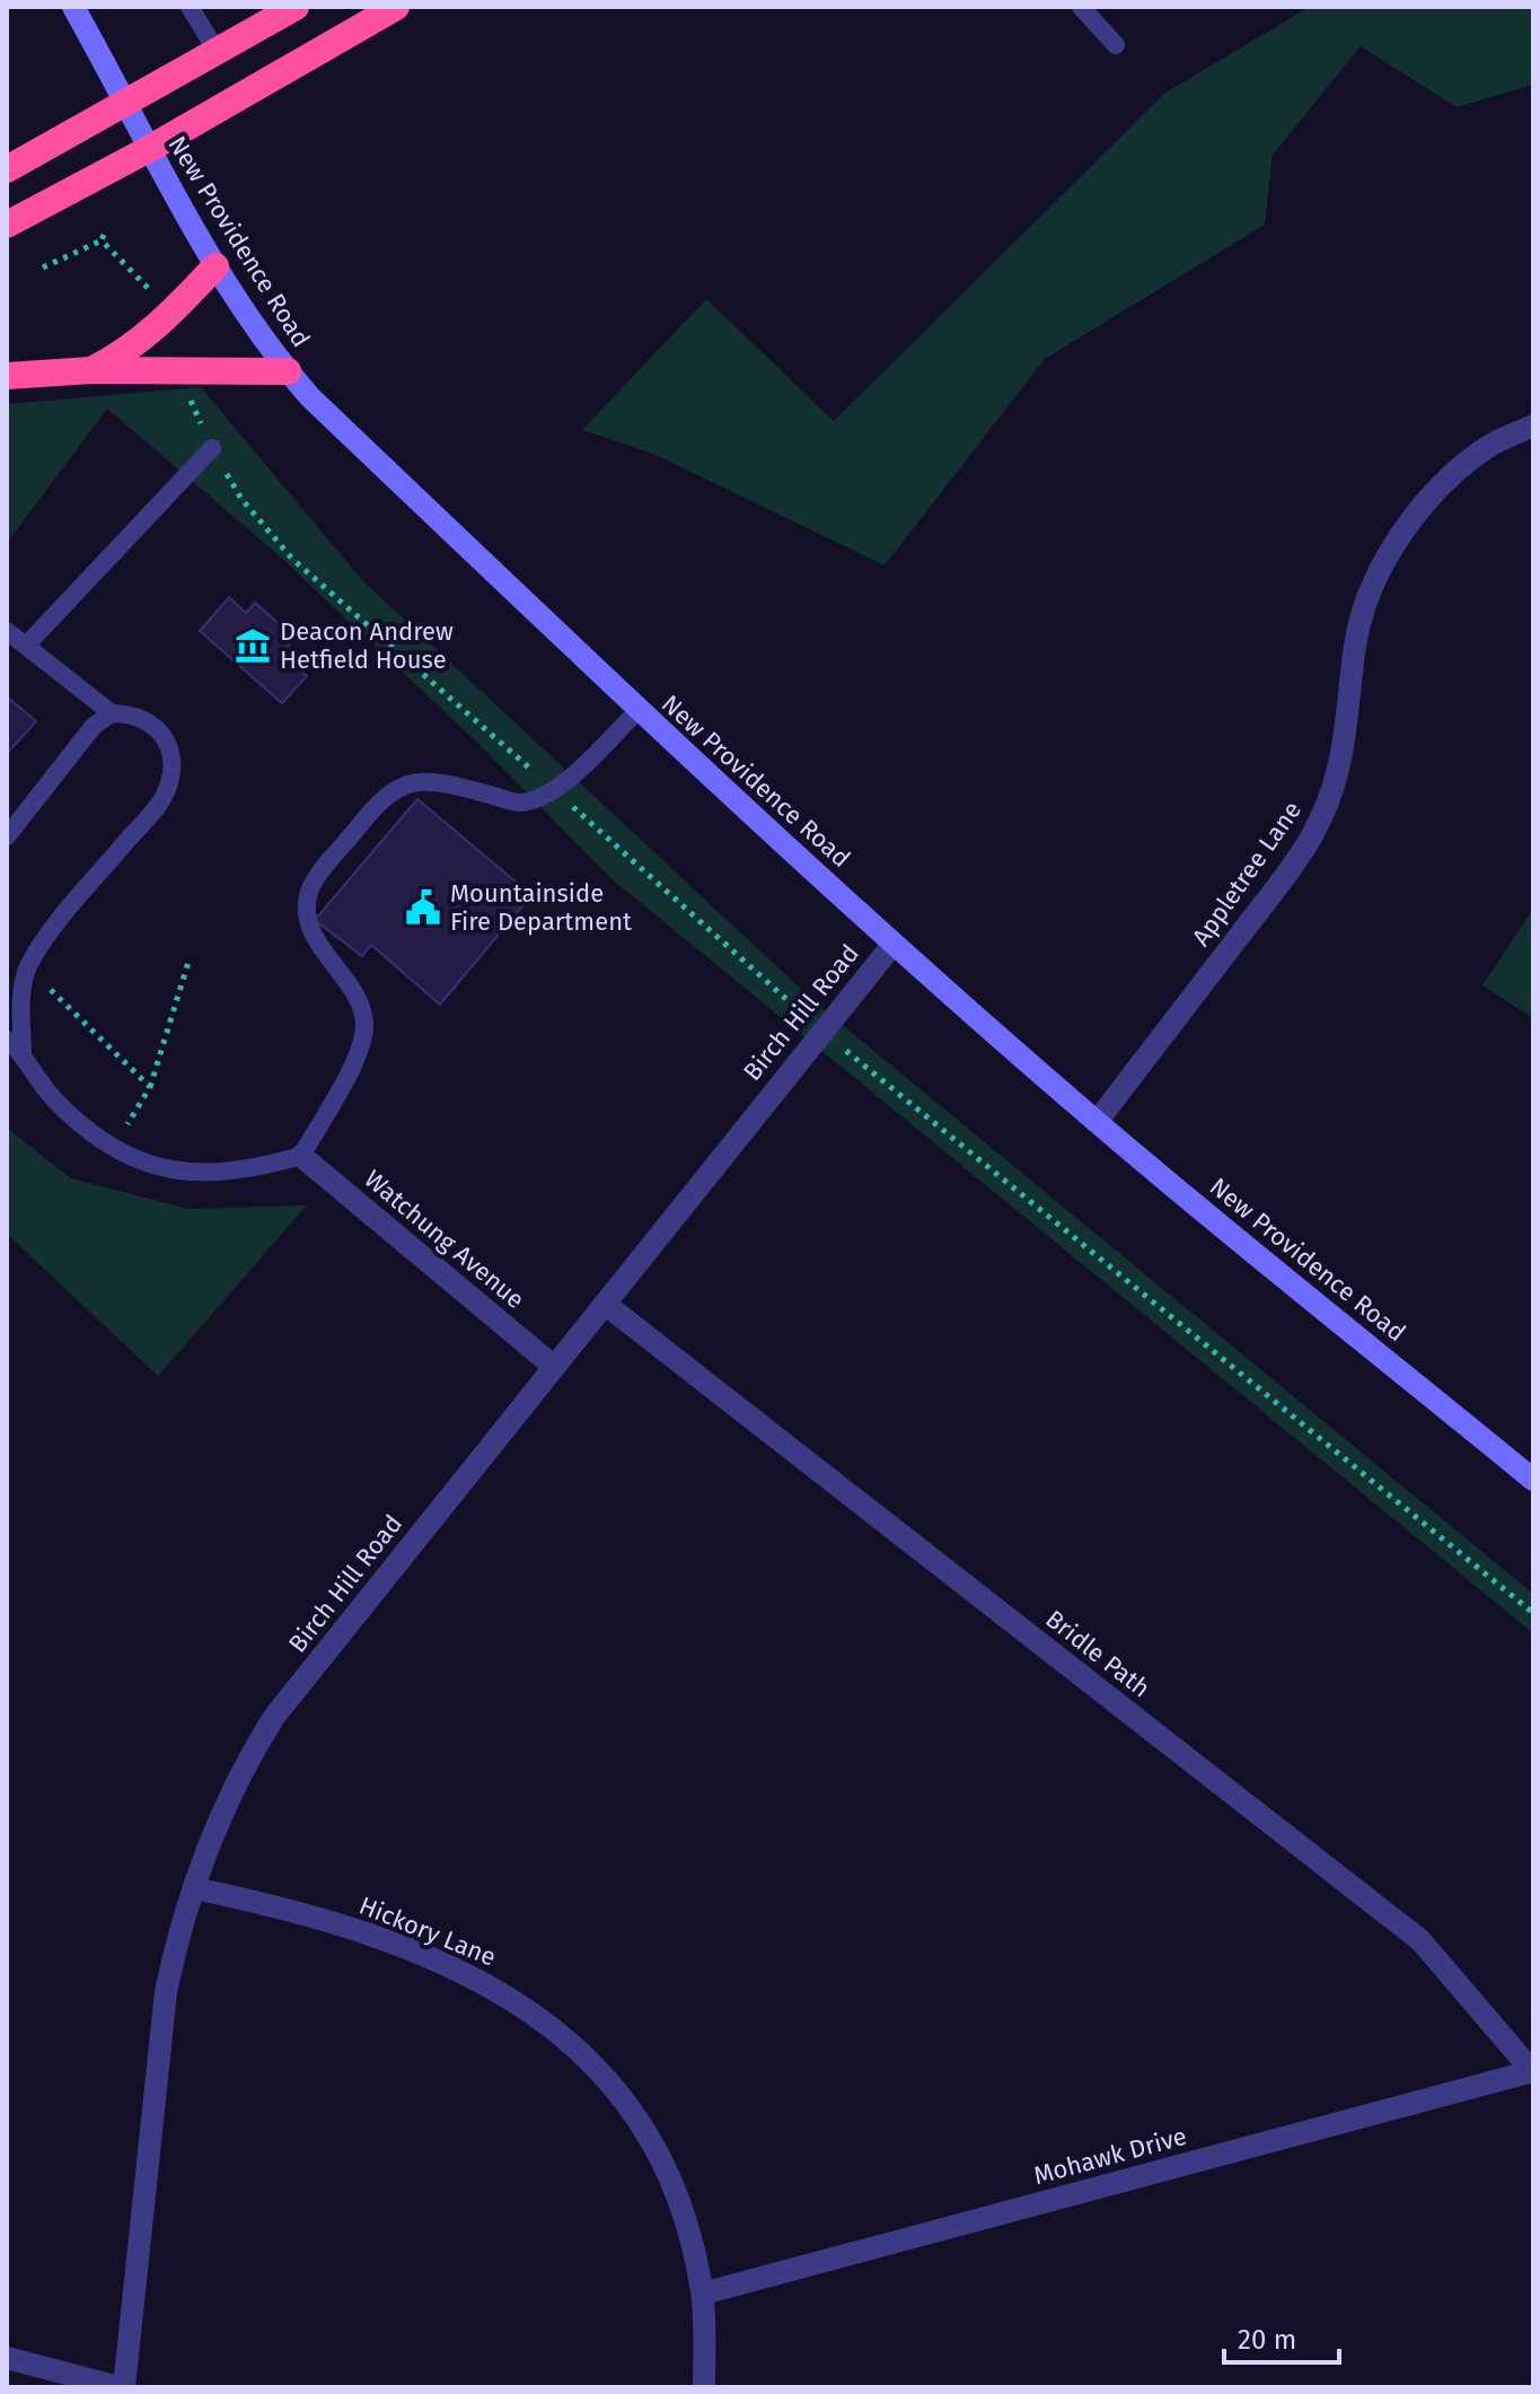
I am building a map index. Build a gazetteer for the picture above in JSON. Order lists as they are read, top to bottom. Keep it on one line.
{"streets":{"street":["New Providence Road","Appletree Lane","Birch Hill Road","Watchung Avenue","Bridle Path","Hickory Lane","Mohawk Drive"]},"crossings":[["New Providence Road","Appletree Lane"],["New Providence Road","Birch Hill Road"],["Birch Hill Road","Watchung Avenue"],["Birch Hill Road","Bridle Path"],["Birch Hill Road","Hickory Lane"],["Bridle Path","Mohawk Drive"],["Hickory Lane","Mohawk Drive"]],"places":{"museum":["Deacon Andrew Hetfield House"],"public building":["Mountainside Fire Department"]},"scale_bar":"20 m"}
